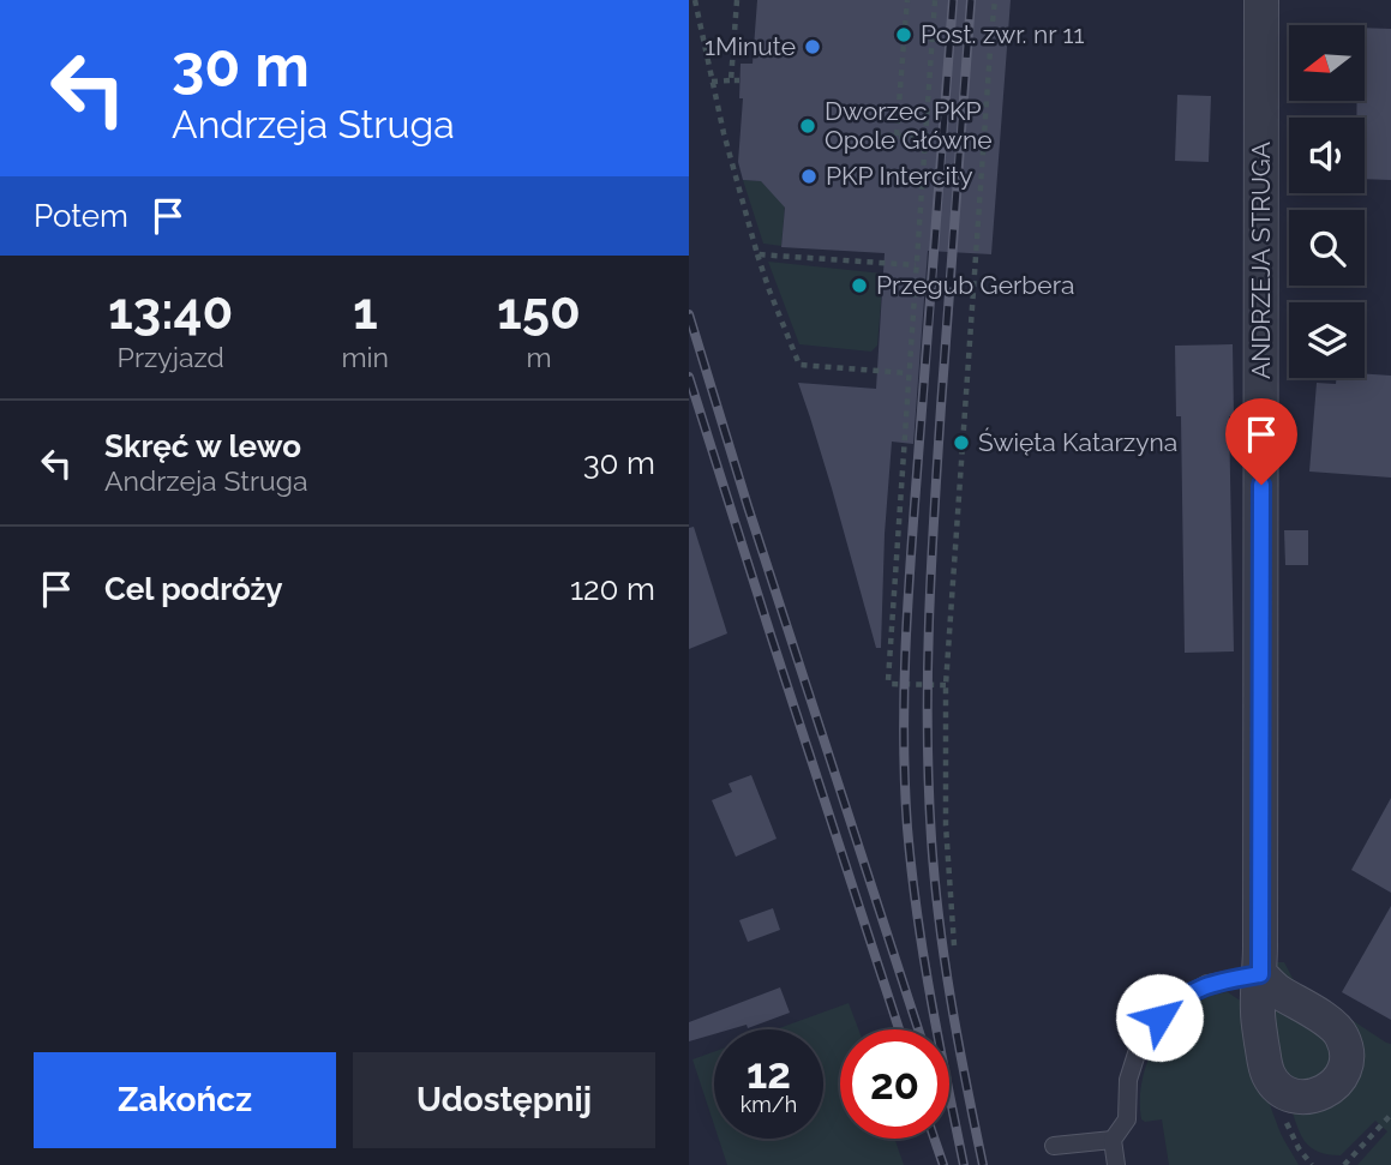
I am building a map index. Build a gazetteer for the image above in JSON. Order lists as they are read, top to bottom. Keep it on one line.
{"streets":{"street":["ANDRZEJA STRUGA"]},"places":["Post. zwr. nr 11","1Minute","Dworzec PKP Opole Główne","PKP Intercity","Przegub Gerbera","Święta Katarzyna"],"north":"left","page":{"turn":["30 m","Andrzeja Struga"],"then":"Potem","eta":["13:40","Przyjazd","1","min","150","m"],"list":[{"name":"Skręć w lewo","note":"Andrzeja Struga","value":"30 m"},{"name":"Cel podróży","value":"120 m"}],"speed":"12 km/h","limit":"20","buttons":["Zakończ","Udostępnij"]}}
